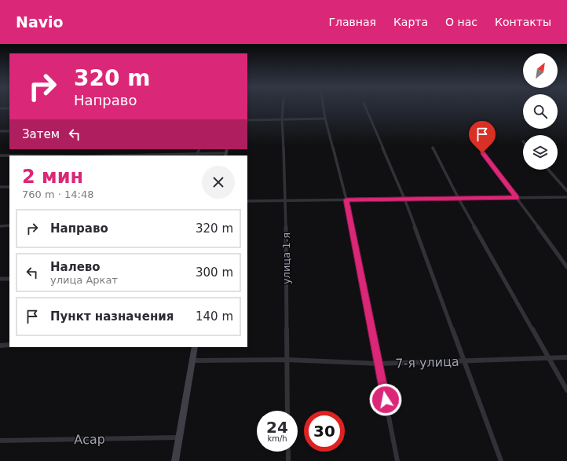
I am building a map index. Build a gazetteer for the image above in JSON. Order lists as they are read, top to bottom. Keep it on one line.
{"streets":{"street":["улица 1-я","7-я улица","Асар"]},"crossings":[["улица 1-я","7-я улица"]],"north":"top right","page":{"header":"Navio","nav":["Главная","Карта","О нас","Контакты"],"turn":["320 m","Направо"],"then":"Затем","heading":["2 мин","760 m · 14:48"],"list":[{"name":"Направо","value":"320 m"},{"name":"Налево","note":"улица Аркат","value":"300 m"},{"name":"Пункт назначения","value":"140 m"}],"speed":"24 km/h","limit":"30"}}
